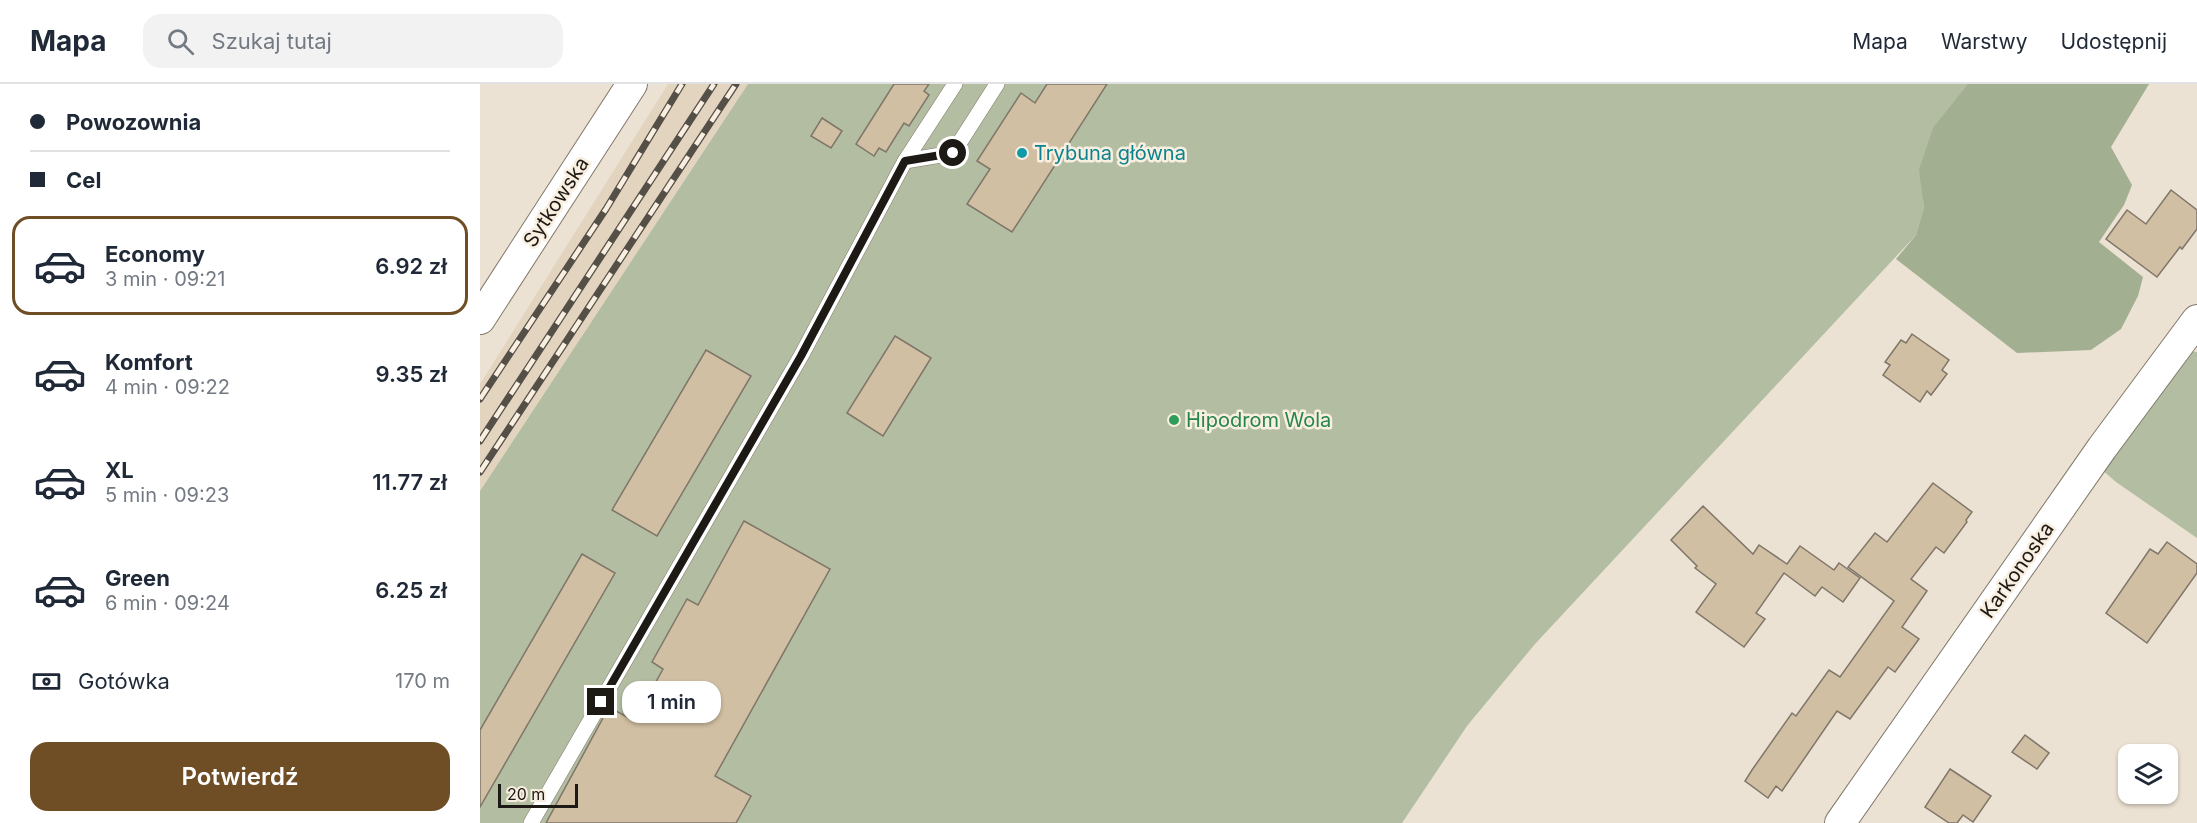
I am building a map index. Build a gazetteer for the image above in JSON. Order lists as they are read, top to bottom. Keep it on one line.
{"streets":{"street":["Sytkowska","Karkonoska"]},"places":["Trybuna główna","Hipodrom Wola"],"scale_bar":"20 m","page":{"header":"Mapa","search":"Szukaj tutaj","nav":["Mapa","Warstwy","Udostępnij"],"banner":["Powozownia","Cel"],"list":[{"name":"Economy","note":"3 min · 09:21","value":"6.92 zł"},{"name":"Komfort","note":"4 min · 09:22","value":"9.35 zł"},{"name":"XL","note":"5 min · 09:23","value":"11.77 zł"},{"name":"Green","note":"6 min · 09:24","value":"6.25 zł"}],"pay":["Gotówka","170 m"],"bubble":"1 min","buttons":"Potwierdź","scale":"20 m"}}
